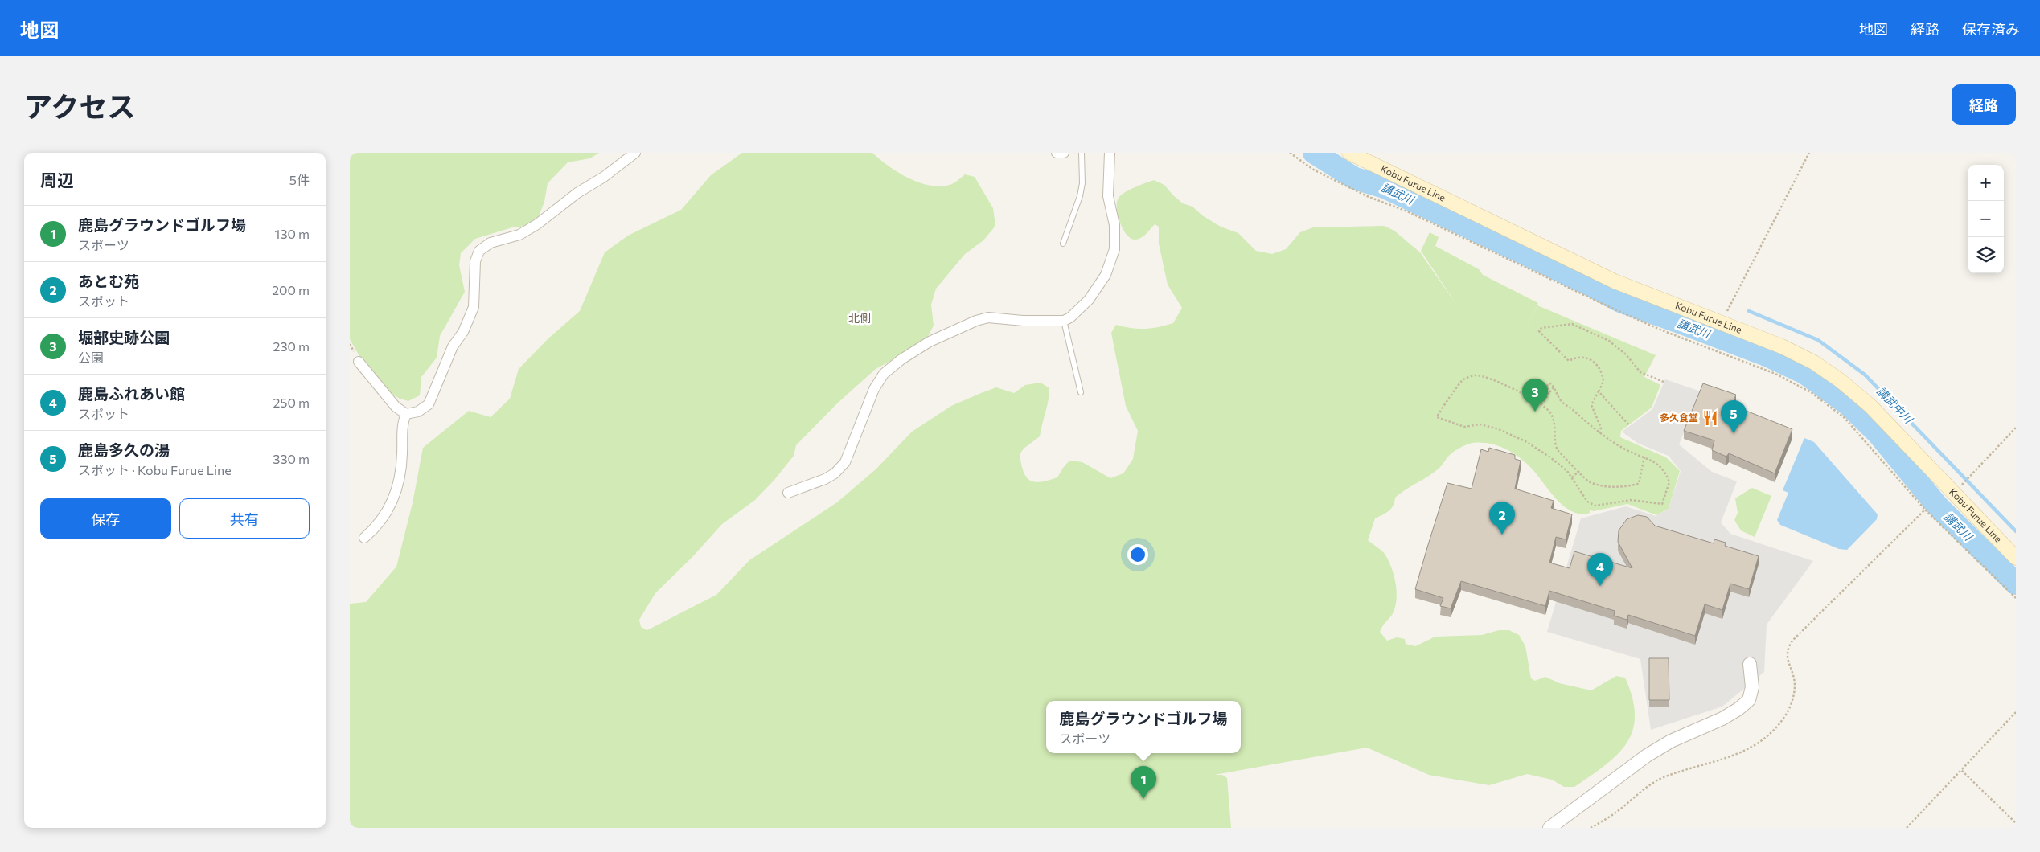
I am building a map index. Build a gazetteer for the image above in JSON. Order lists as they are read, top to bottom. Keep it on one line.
{"streets":{"main road":["Kobu Furue Line"]},"districts":["北側"],"water":["講武川","講武中川"],"places":{"restaurant":["多久食堂"]},"page":{"header":"地図","nav":["地図","経路","保存済み"],"title":"アクセス","buttons":["経路",["保存","共有"]],"heading":["周辺","5件"],"map_buttons":["+","−"],"list":[{"mark":"1","name":"鹿島グラウンドゴルフ場","note":"スポーツ","value":"130 m"},{"mark":"2","name":"あとむ苑","note":"スポット","value":"200 m"},{"mark":"3","name":"堀部史跡公園","note":"公園","value":"230 m"},{"mark":"4","name":"鹿島ふれあい館","note":"スポット","value":"250 m"},{"mark":"5","name":"鹿島多久の湯","note":"スポット · Kobu Furue Line","value":"330 m"}],"pins":["3","5","2","4","1"],"popup":["鹿島グラウンドゴルフ場","スポーツ"]}}
